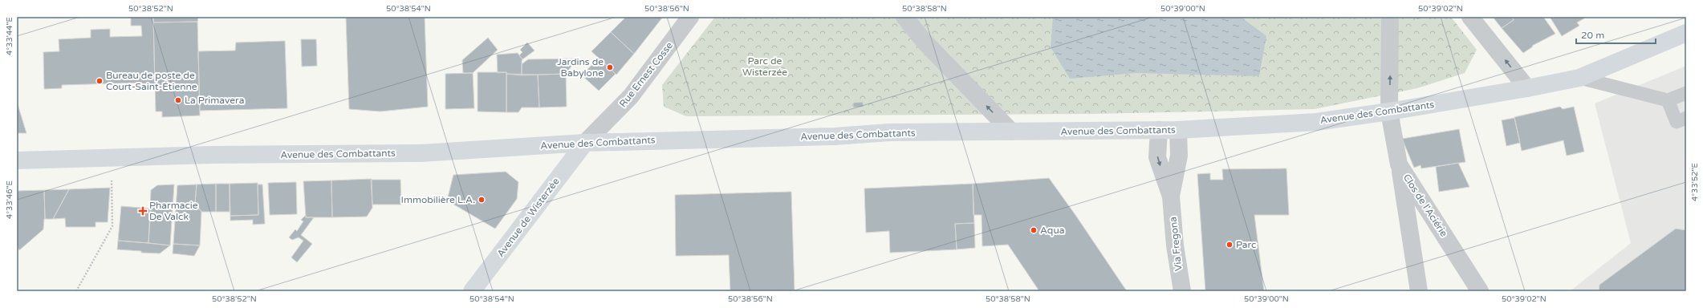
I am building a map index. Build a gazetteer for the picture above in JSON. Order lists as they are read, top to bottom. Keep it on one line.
{"streets":{"main road":["Avenue des Combattants","Avenue de Wisterzée"],"street":["Rue Ernest Cosse","Clos de l'Aciérie","Via Fregona"]},"crossings":[["Rue Ernest Cosse","Avenue des Combattants"],["Rue Ernest Cosse","Avenue de Wisterzée"],["Avenue des Combattants","Clos de l'Aciérie"],["Avenue des Combattants","Avenue de Wisterzée"],["Avenue des Combattants","Via Fregona"]],"parks":["Parc de Wisterzée"],"places":{"other":["Jardins de Babylone","Bureau de poste de Court-Saint-Étienne","La Primavera","Immobilière L.A.","Aqua","Parc"],"health":["Pharmacie De Valck"]},"scale_bar":"20 m","coordinates":["50°38'52\"N","50°38'54\"N","50°38'56\"N","50°38'58\"N","50°39'00\"N","50°39'02\"N","4°33'44\"E","4°33'52\"E","4°33'46\"E"]}
